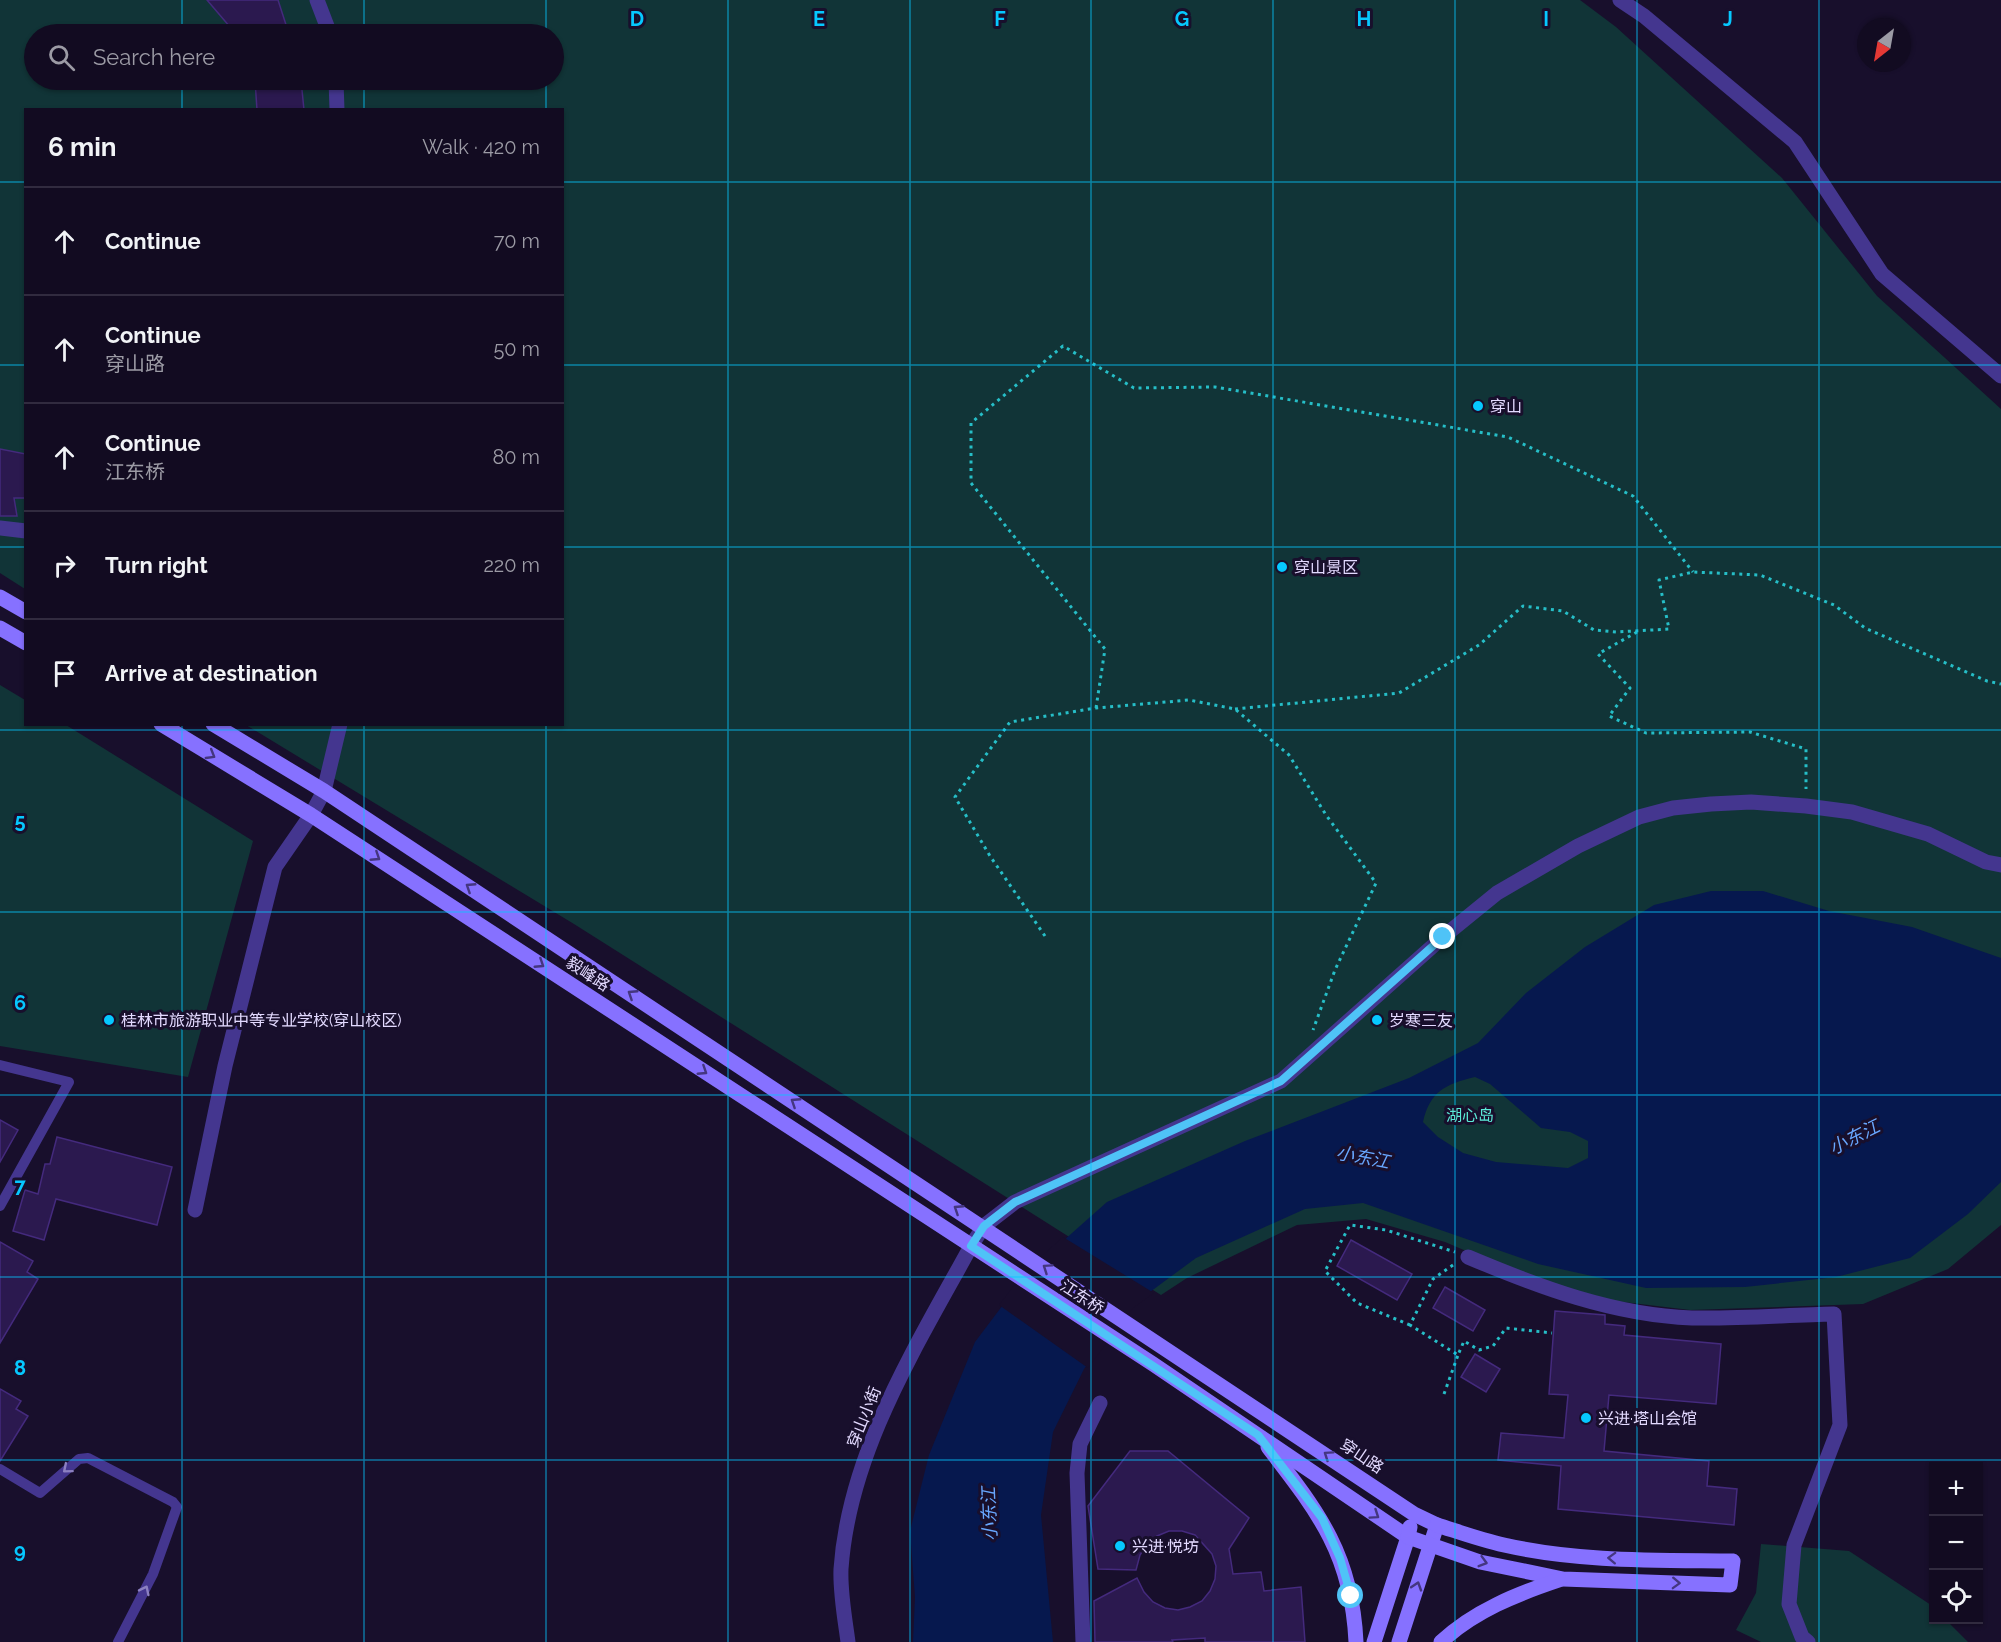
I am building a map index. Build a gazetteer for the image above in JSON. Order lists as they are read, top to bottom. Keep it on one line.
{"streets":{"main road":["毅峰路","江东桥","穿山路"],"street":["穿山小街"]},"crossings":[["毅峰路","江东桥"],["毅峰路","穿山小街"],["江东桥","穿山路"]],"water":["小东江"],"parks":["湖心岛"],"places":["穿山","穿山景区","桂林市旅游职业中等专业学校(穿山校区)","岁寒三友","兴进·塔山会馆","兴进·悦坊"],"north":"bottom left","page":{"search":"Search here","heading":["6 min","Walk · 420 m"],"list":[["Continue","70 m"],["Continue","穿山路","50 m"],["Continue","江东桥","80 m"],["Turn right","220 m"],"Arrive at destination"],"map_buttons":["+","−"]},"grid":{"columns":["D","E","F","G","H","I","J"],"rows":["5","6","7","8","9"]}}
